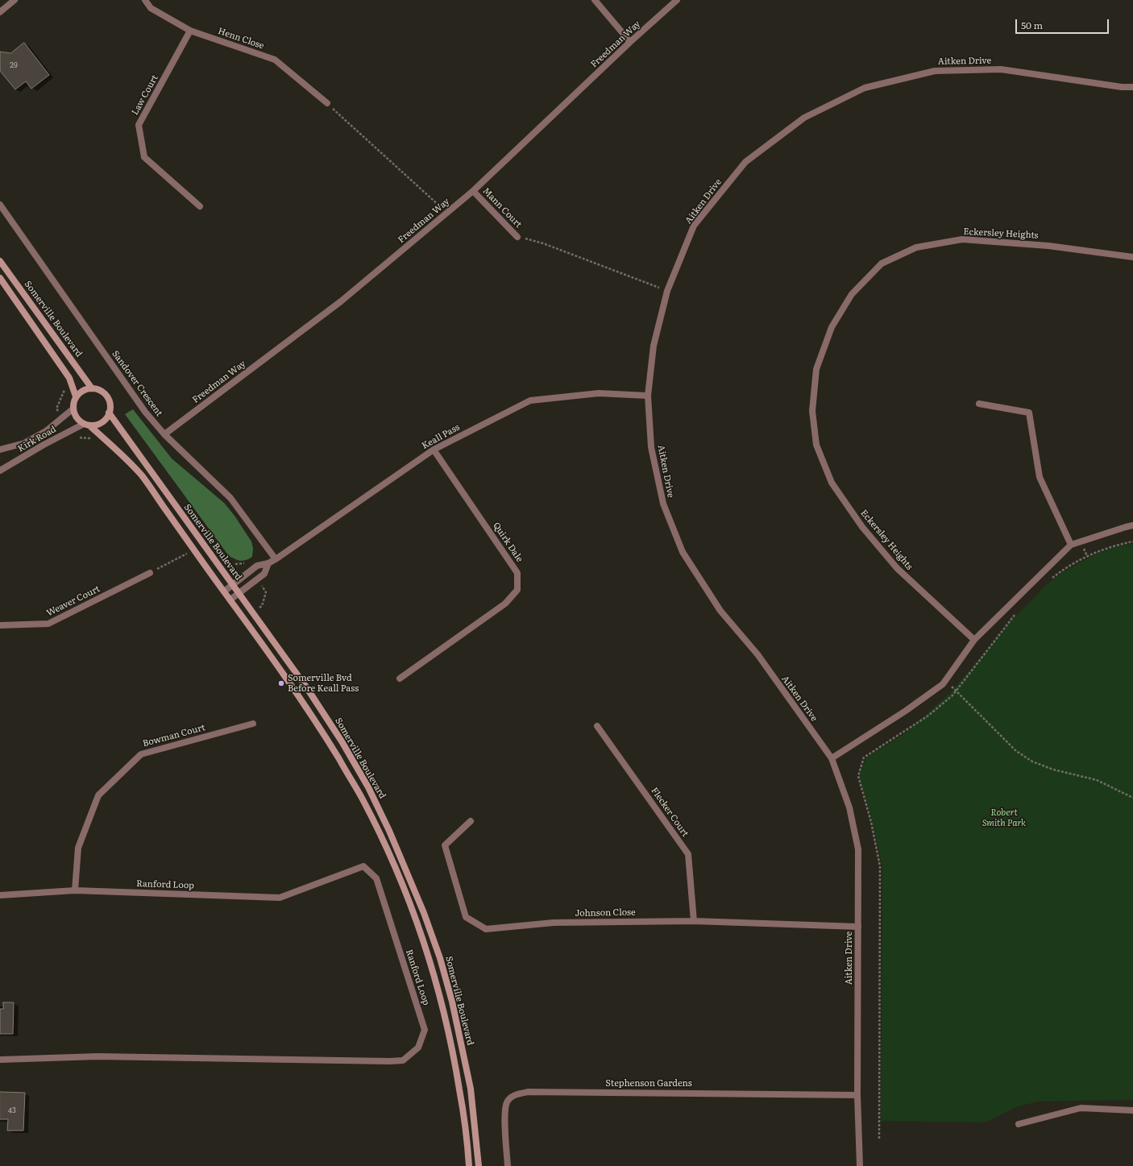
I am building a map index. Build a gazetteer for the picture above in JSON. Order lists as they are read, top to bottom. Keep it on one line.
{"streets":{"main road":["Somerville Boulevard"],"street":["Henn Close","Freedman Way","Aitken Drive","Law Court","Mann Court","Eckersley Heights","Sandover Crescent","Keall Pass","Kirk Road","Quirk Dale","Weaver Court","Bowman Court","Flecker Court","Ranford Loop","Johnson Close","Stephenson Gardens"]},"crossings":[["Henn Close","Law Court"],["Freedman Way","Mann Court"],["Freedman Way","Sandover Crescent"],["Aitken Drive","Keall Pass"],["Aitken Drive","Johnson Close"],["Aitken Drive","Stephenson Gardens"],["Somerville Boulevard","Keall Pass"],["Somerville Boulevard","Kirk Road"],["Sandover Crescent","Keall Pass"],["Keall Pass","Quirk Dale"],["Bowman Court","Ranford Loop"],["Flecker Court","Johnson Close"]],"parks":["Robert Smith Park"],"places":["Somerville Bvd Before Keall Pass"],"house_numbers":["29","43"],"scale_bar":"50 m"}
